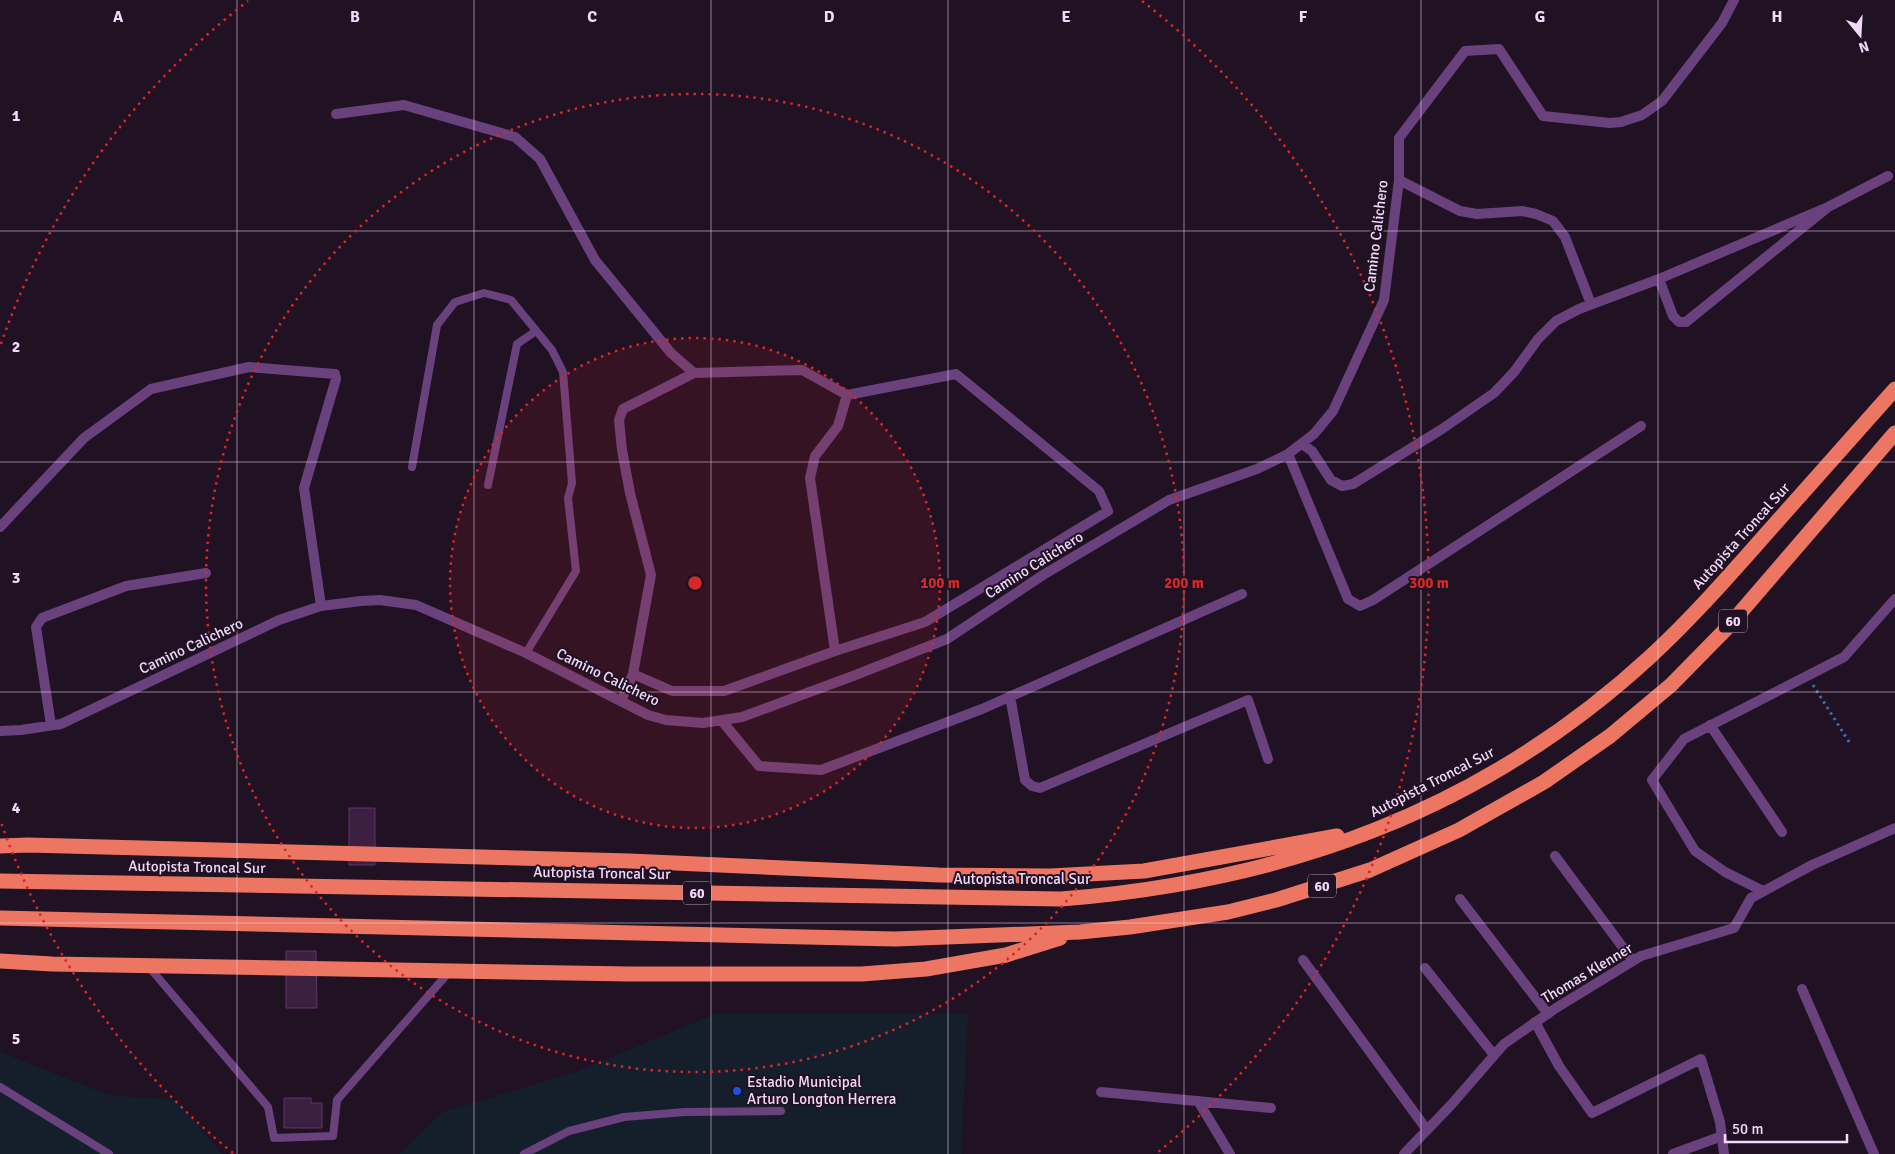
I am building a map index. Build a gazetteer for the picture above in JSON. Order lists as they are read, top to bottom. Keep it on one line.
{"streets":{"highway":["Autopista Troncal Sur","60"],"street":["Camino Calichero","Thomas Klenner"]},"places":["Estadio Municipal Arturo Longton Herrera"],"scale_bar":"50 m","north":"bottom","grid":{"columns":["A","B","C","D","E","F","G","H"],"rows":["1","2","3","4","5"]},"rings":["100 m","200 m","300 m"]}
